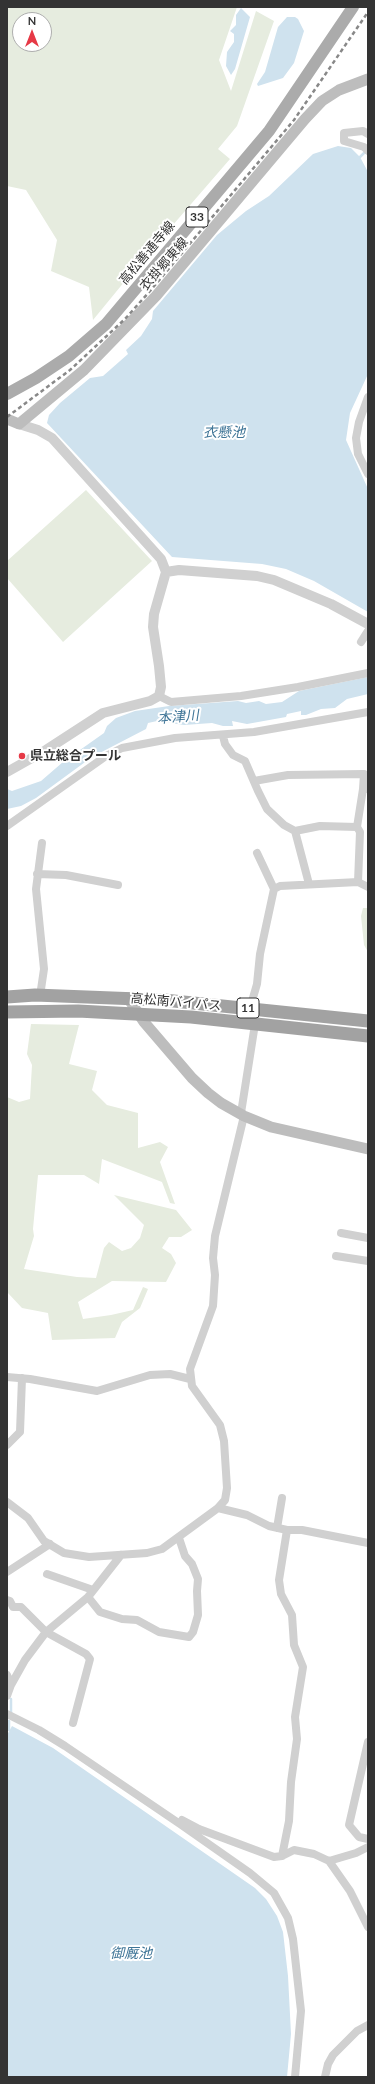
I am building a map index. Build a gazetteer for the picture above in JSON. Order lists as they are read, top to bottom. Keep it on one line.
{"streets":{"highway":["高松南バイパス","11"],"main road":["33","高松善通寺線","衣掛郷東線"]},"water":["衣懸池","本津川","御厩池"],"places":["県立総合プール"],"north":"top"}
